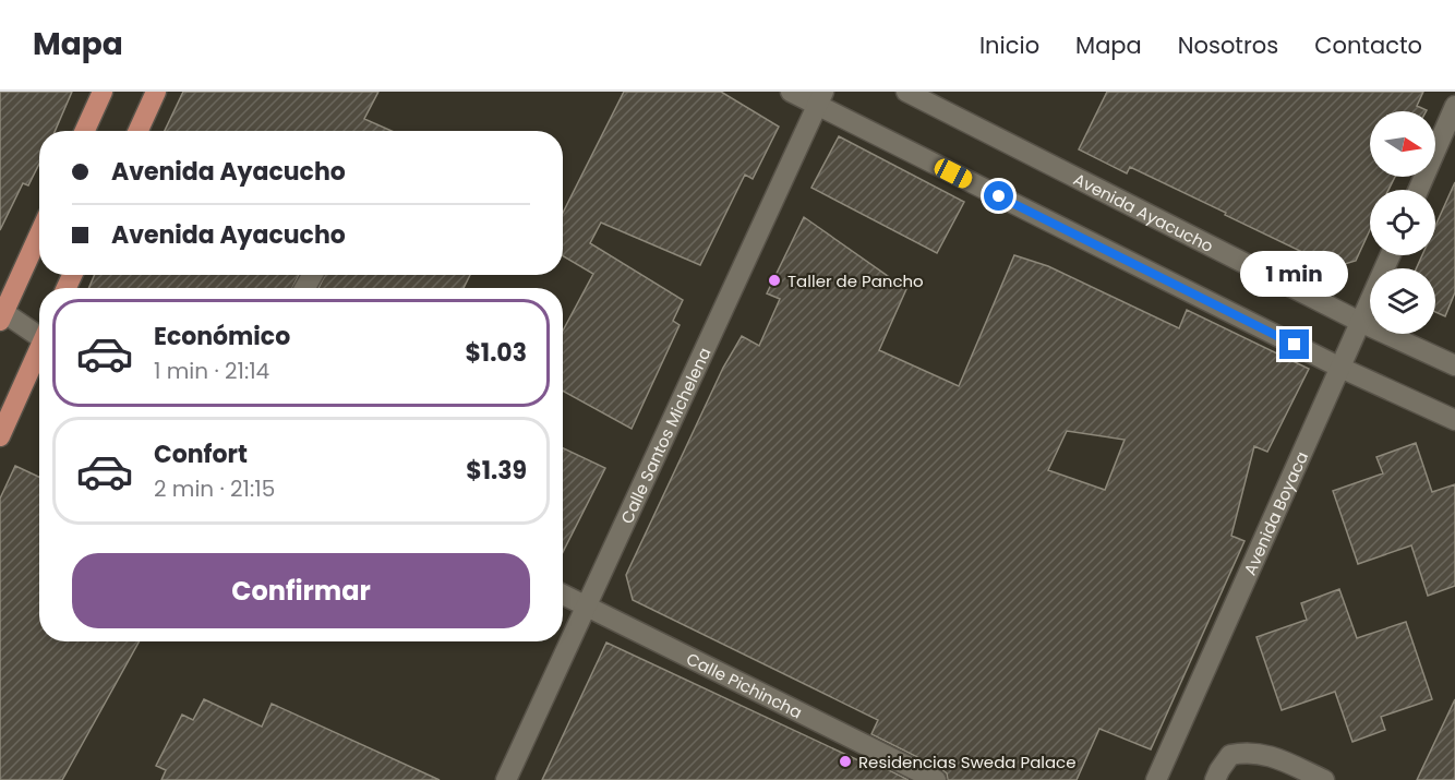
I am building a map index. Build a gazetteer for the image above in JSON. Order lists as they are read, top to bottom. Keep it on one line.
{"streets":{"street":["Avenida Ayacucho","Calle Santos Michelena","Avenida Boyaca","Calle Pichincha"]},"crossings":[["Avenida Ayacucho","Avenida Boyaca"],["Calle Santos Michelena","Calle Pichincha"]],"places":["Taller de Pancho","Residencias Sweda Palace"],"north":"right","page":{"header":"Mapa","nav":["Inicio","Mapa","Nosotros","Contacto"],"banner":["Avenida Ayacucho","Avenida Ayacucho"],"bubble":"1 min","list":[{"name":"Económico","note":"1 min · 21:14","value":"$1.03"},{"name":"Confort","note":"2 min · 21:15","value":"$1.39"}],"buttons":"Confirmar"}}
